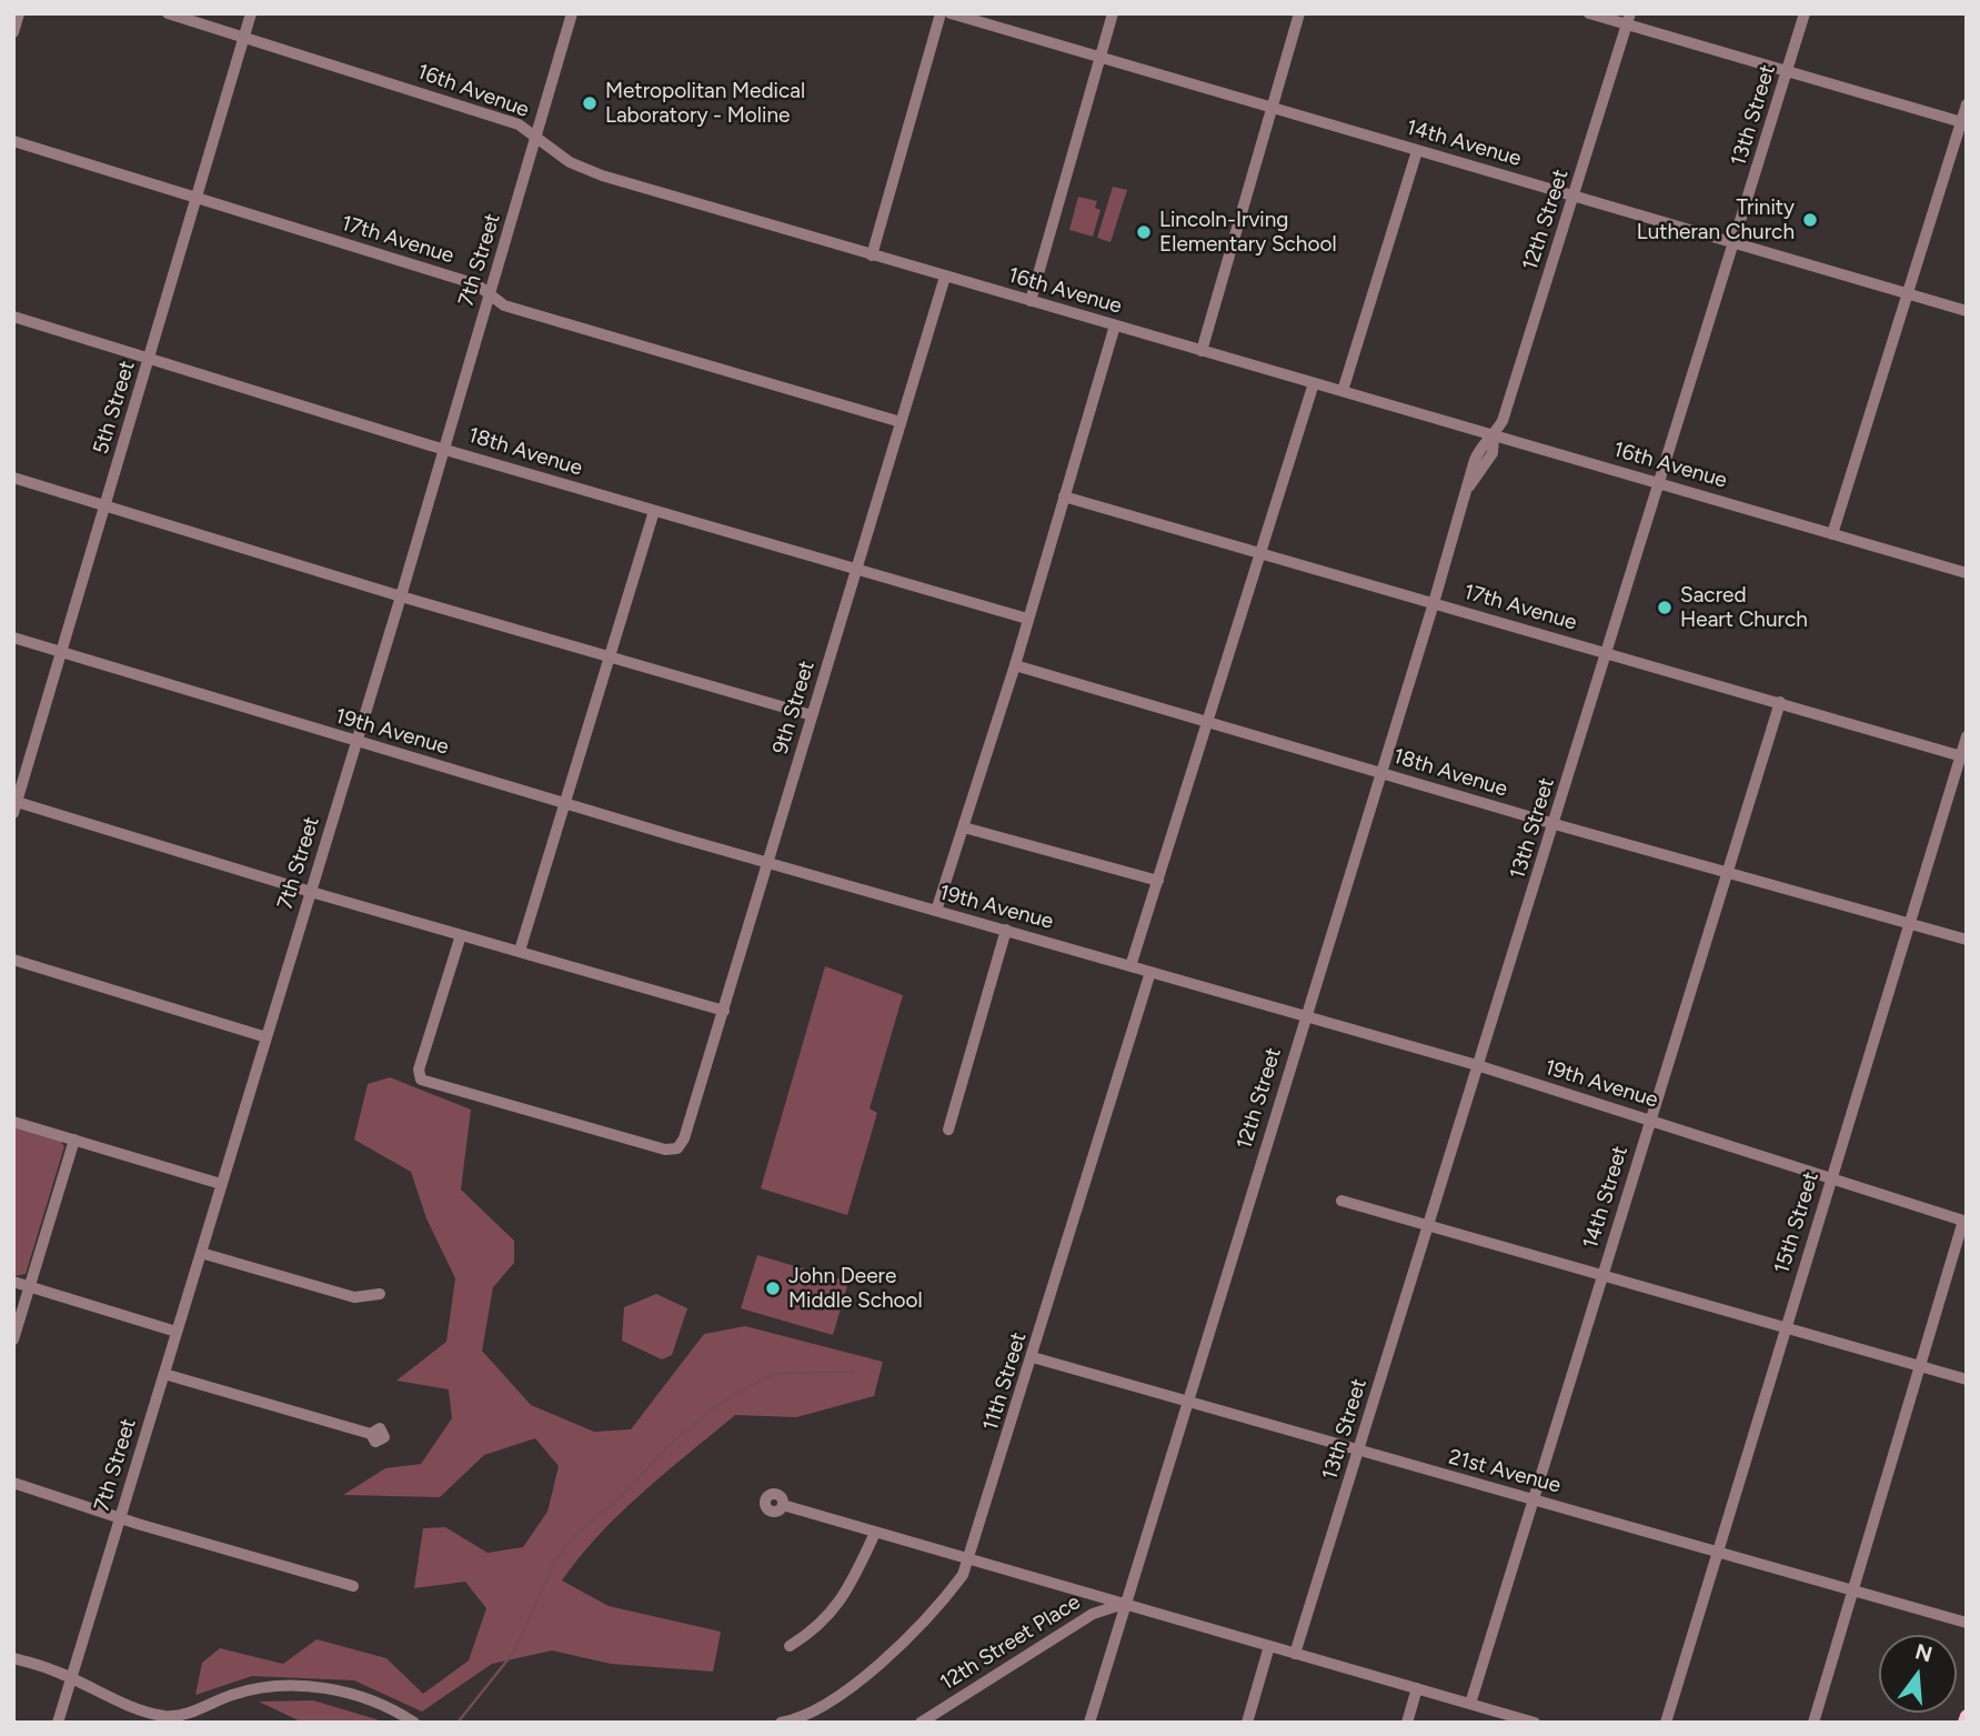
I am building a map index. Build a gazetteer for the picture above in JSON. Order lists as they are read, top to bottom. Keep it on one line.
{"streets":{"street":["16th Avenue","13th Street","14th Avenue","12th Street","17th Avenue","7th Street","5th Street","18th Avenue","9th Street","19th Avenue","14th Street","15th Street","11th Street","21st Avenue","12th Street Place"]},"crossings":[["16th Avenue","13th Street"],["16th Avenue","12th Street"],["16th Avenue","7th Street"],["16th Avenue","5th Street"],["16th Avenue","9th Street"],["13th Street","14th Avenue"],["13th Street","17th Avenue"],["13th Street","18th Avenue"],["13th Street","19th Avenue"],["13th Street","21st Avenue"],["14th Avenue","12th Street"],["12th Street","17th Avenue"],["12th Street","18th Avenue"],["12th Street","19th Avenue"],["12th Street","21st Avenue"],["12th Street","12th Street Place"],["17th Avenue","7th Street"],["17th Avenue","5th Street"],["17th Avenue","9th Street"],["17th Avenue","14th Street"],["17th Avenue","15th Street"],["7th Street","18th Avenue"],["7th Street","19th Avenue"],["5th Street","18th Avenue"],["5th Street","19th Avenue"],["18th Avenue","9th Street"],["18th Avenue","14th Street"],["18th Avenue","15th Street"],["9th Street","19th Avenue"],["19th Avenue","14th Street"],["19th Avenue","15th Street"],["19th Avenue","11th Street"],["14th Street","21st Avenue"],["15th Street","21st Avenue"],["11th Street","21st Avenue"]],"places":["Metropolitan Medical Laboratory - Moline","Trinity Lutheran Church","Lincoln-Irving Elementary School","Sacred Heart Church","John Deere Middle School"],"north":"top"}
